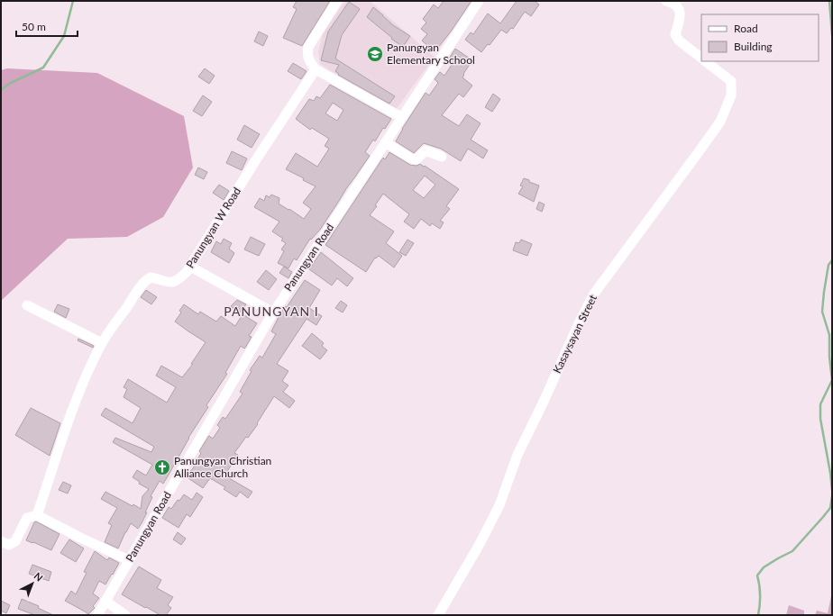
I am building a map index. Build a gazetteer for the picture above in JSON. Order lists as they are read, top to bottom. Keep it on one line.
{"streets":{"street":["Panungyan W Road","Panungyan Road","Kasaysayan Street"]},"districts":["PANUNGYAN I"],"places":{"school or university":["Panungyan Elementary School"],"church":["Panungyan Christian Alliance Church"]},"legend":["Road","Building"],"scale_bar":"50 m","north":"top right"}
